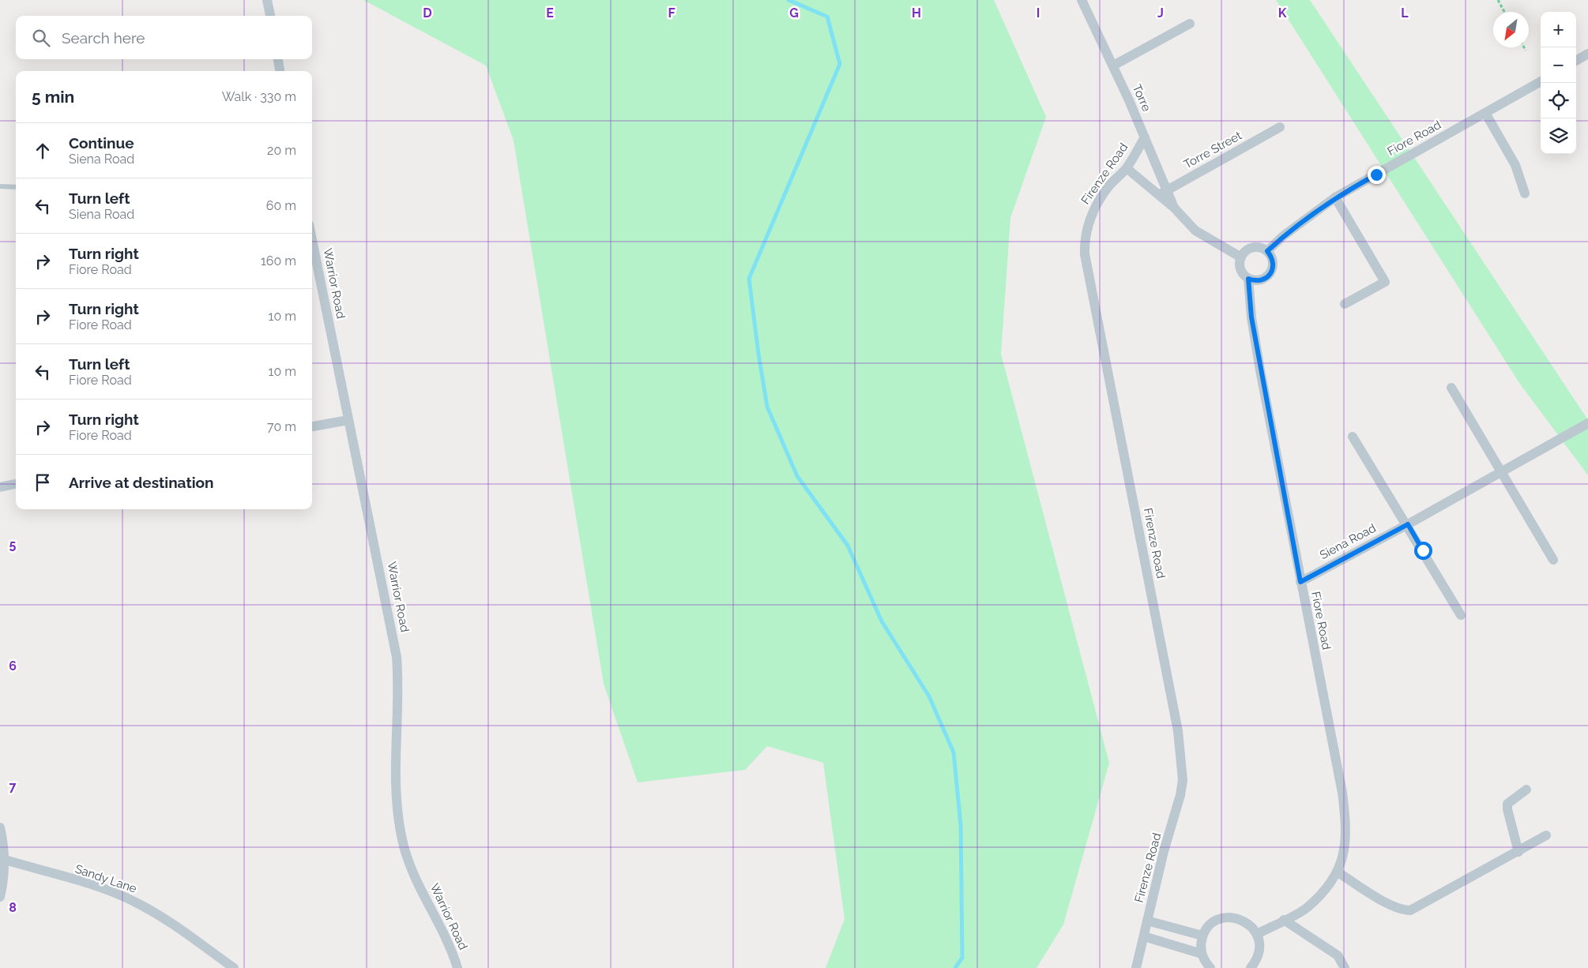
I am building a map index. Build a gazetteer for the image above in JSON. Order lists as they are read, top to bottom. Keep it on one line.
{"streets":{"street":["Torre","Fiore Road","Torre Street","Firenze Road","Warrior Road","Siena Road","Sandy Lane"]},"crossings":[["Torre","Fiore Road"],["Torre","Torre Street"],["Torre","Firenze Road"],["Fiore Road","Siena Road"]],"north":"bottom left","page":{"map_buttons":["+","−"],"search":"Search here","heading":["5 min","Walk · 330 m"],"list":[["Continue","Siena Road","20 m"],["Turn left","Siena Road","60 m"],["Turn right","Fiore Road","160 m"],["Turn right","Fiore Road","10 m"],["Turn left","Fiore Road","10 m"],["Turn right","Fiore Road","70 m"],"Arrive at destination"]},"grid":{"columns":["D","E","F","G","H","I","J","K","L"],"rows":["5","6","7","8"]}}
